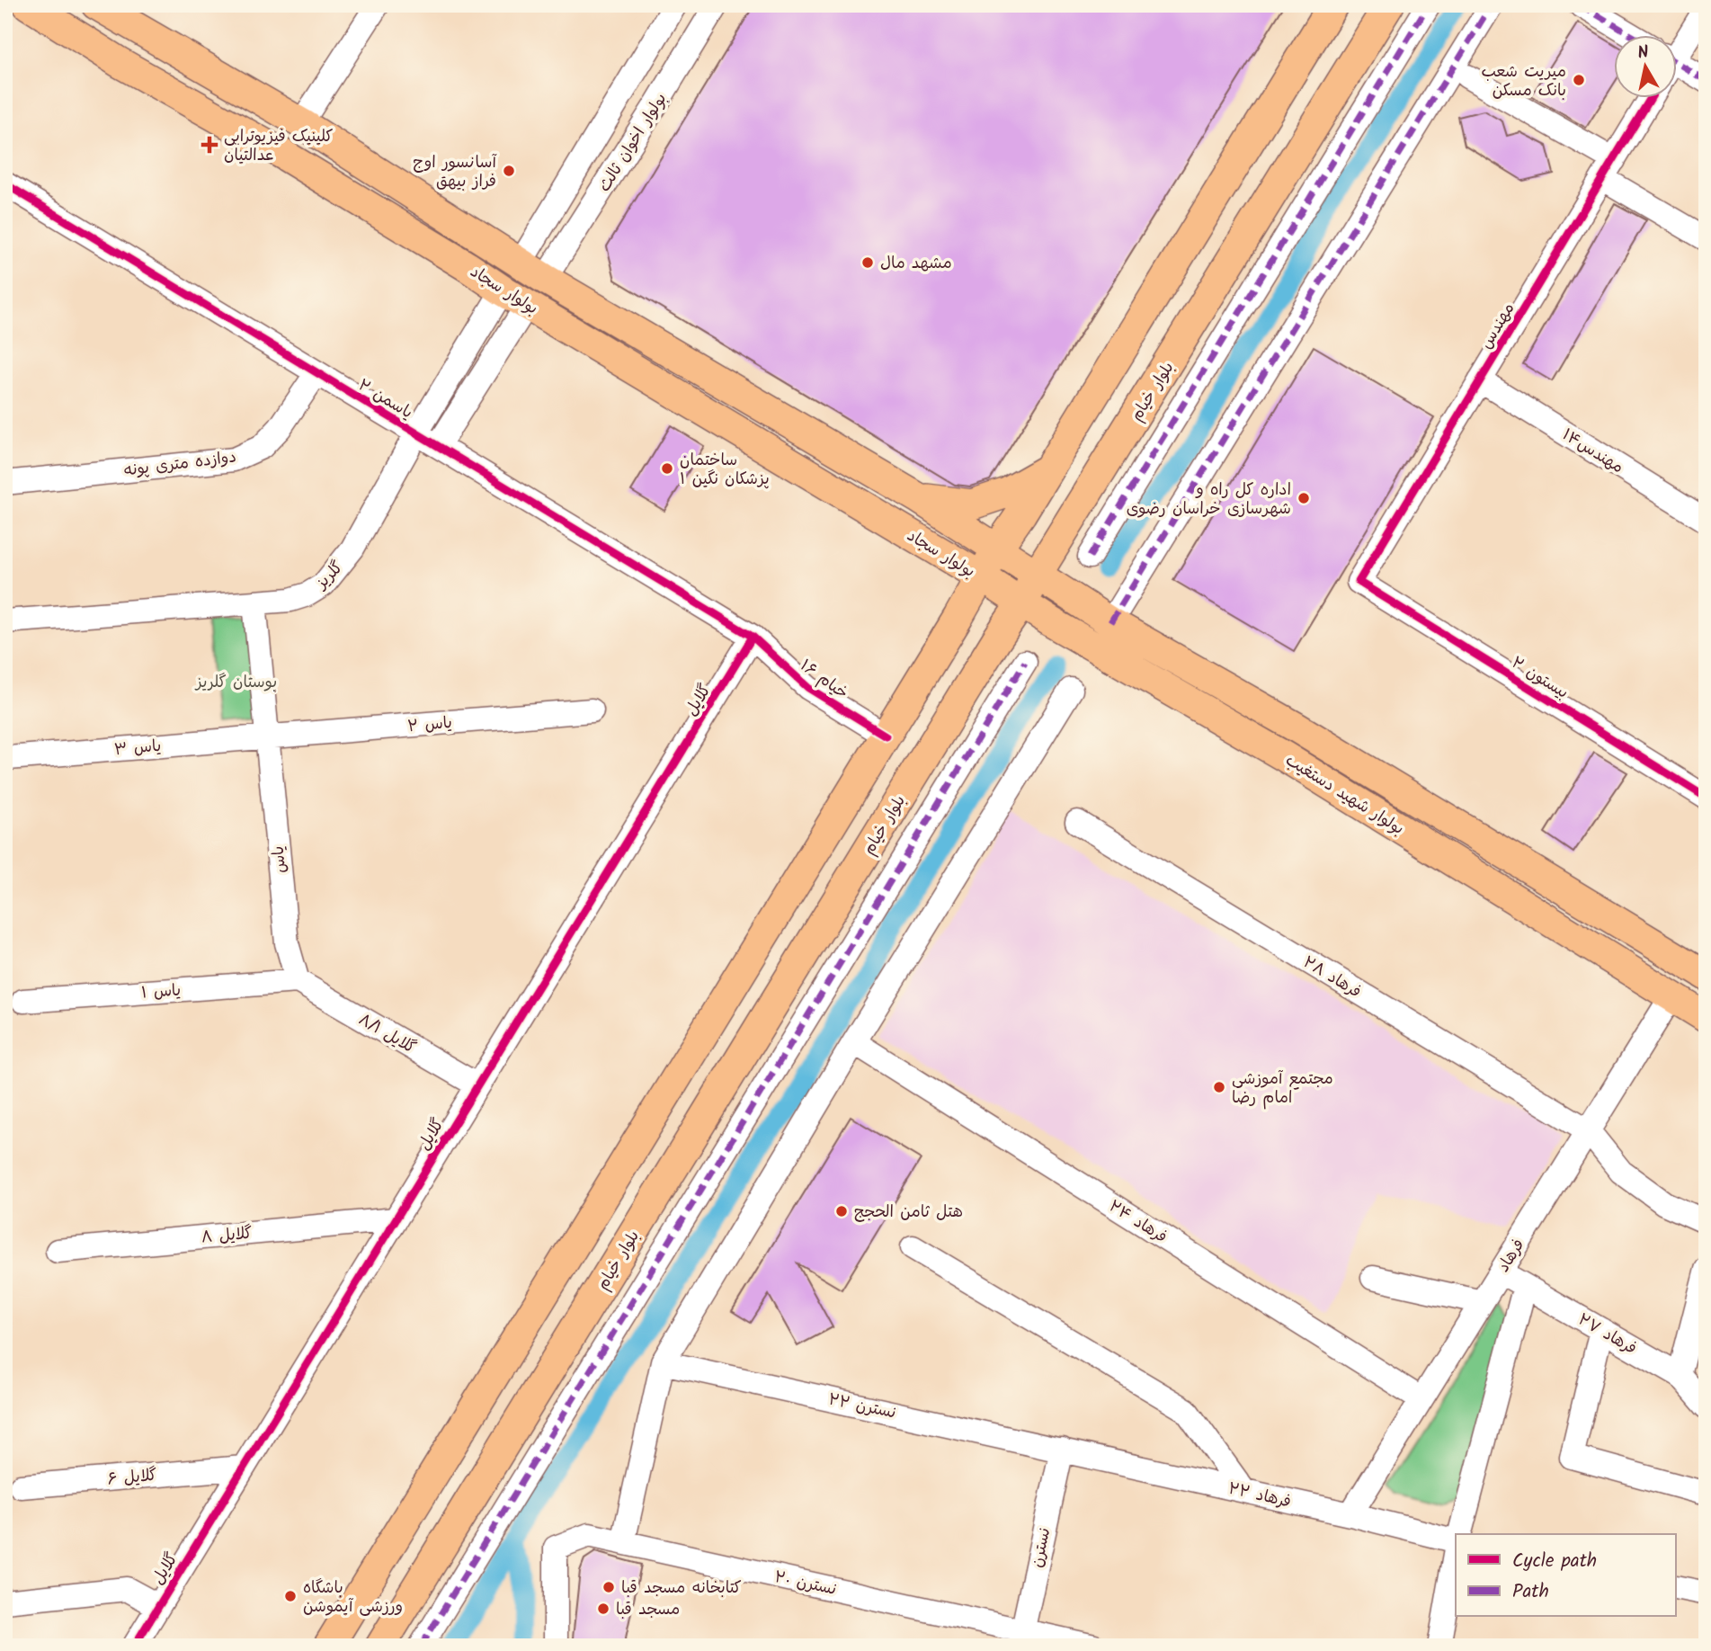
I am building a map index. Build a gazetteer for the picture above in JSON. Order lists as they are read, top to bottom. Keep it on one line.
{"streets":{"main road":["بولوار سجاد","بلوار خیام","بولوار شهید دستغیب"],"street":["بولوار اخوان ثالث","مهندس","یاسمن ۲","مهندس۱۴","دوازده متری پونه","گلریز","بیستون ۲","خیام ۱۶","گلایل","یاس ۲","یاس ۳","یاس","فرهاد ۲۸","یاس ۱","گلایل ۸/۱","فرهاد ۲۴","گلایل ۸","فرهاد","فرهاد ۲۷","نسترن ۲۲","گلایل ۶","فرهاد ۲۲","نسترن","نسترن ۲۰"]},"crossings":[["بولوار اخوان ثالث","بولوار سجاد"],["بولوار سجاد","بلوار خیام"],["بولوار سجاد","گلریز"],["بولوار سجاد","بولوار شهید دستغیب"],["مهندس","مهندس۱۴"],["مهندس","بیستون ۲"],["بلوار خیام","بولوار شهید دستغیب"],["یاسمن ۲","دوازده متری پونه"],["یاسمن ۲","گلریز"],["یاسمن ۲","خیام ۱۶"],["یاسمن ۲","گلایل"],["گلریز","یاس"],["خیام ۱۶","گلایل"],["گلایل","گلایل ۸/۱"],["گلایل","گلایل ۸"],["گلایل","گلایل ۶"],["یاس ۲","یاس ۳"],["یاس ۲","یاس"],["یاس ۳","یاس"],["بولوار شهید دستغیب","فرهاد"],["یاس","یاس ۱"],["یاس","گلایل ۸/۱"],["فرهاد ۲۸","فرهاد"],["یاس ۱","گلایل ۸/۱"],["فرهاد ۲۴","فرهاد"],["فرهاد","فرهاد ۲۷"],["فرهاد","فرهاد ۲۲"],["نسترن ۲۲","فرهاد ۲۲"],["نسترن ۲۲","نسترن"],["فرهاد ۲۲","نسترن"],["نسترن","نسترن ۲۰"]],"parks":["بوستان گلریز"],"places":{"other":["میریت شعب بانک مسکن","آسانسور اوج فراز بیهق","مشهد مال","ساختمان پزشکان نگین ۱","اداره کل راه و شهرسازی خراسان رضوی","مجتمع آموزشی امام رضا","هتل ثامن الحجج","کتابخانه مسجد قبا","باشگاه ورزشی آیموشن","مسجد قبا"],"health":["کلینیک فیزیوتراپی عدالتیان"]},"legend":["Cycle path","Path"],"north":"top"}
